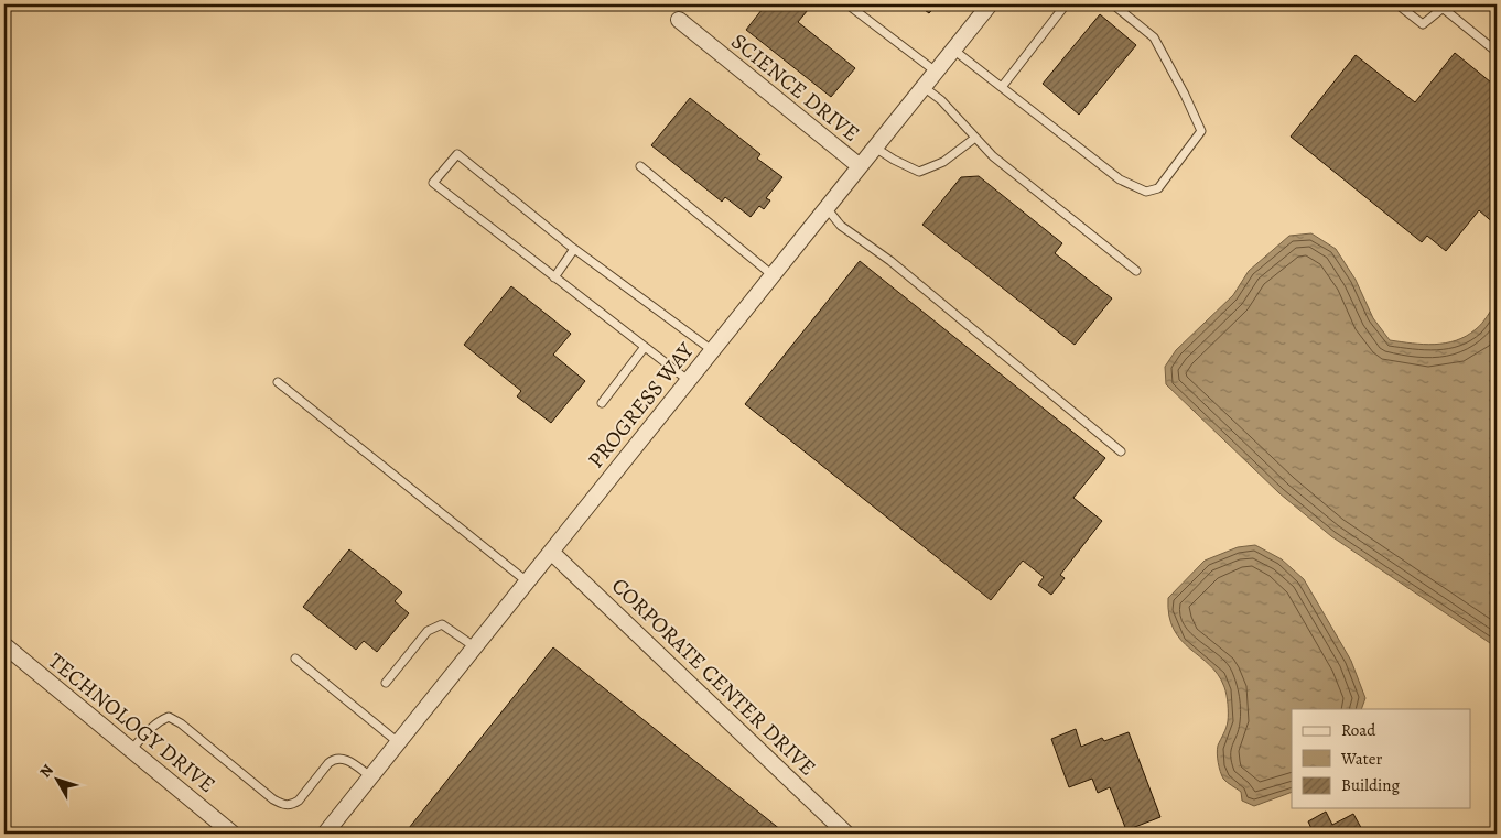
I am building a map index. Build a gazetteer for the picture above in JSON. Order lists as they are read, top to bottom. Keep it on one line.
{"streets":{"street":["SCIENCE DRIVE","PROGRESS WAY","CORPORATE CENTER DRIVE","TECHNOLOGY DRIVE"]},"crossings":[["SCIENCE DRIVE","PROGRESS WAY"],["PROGRESS WAY","CORPORATE CENTER DRIVE"]],"legend":["Road","Water","Building"],"north":"top left"}
